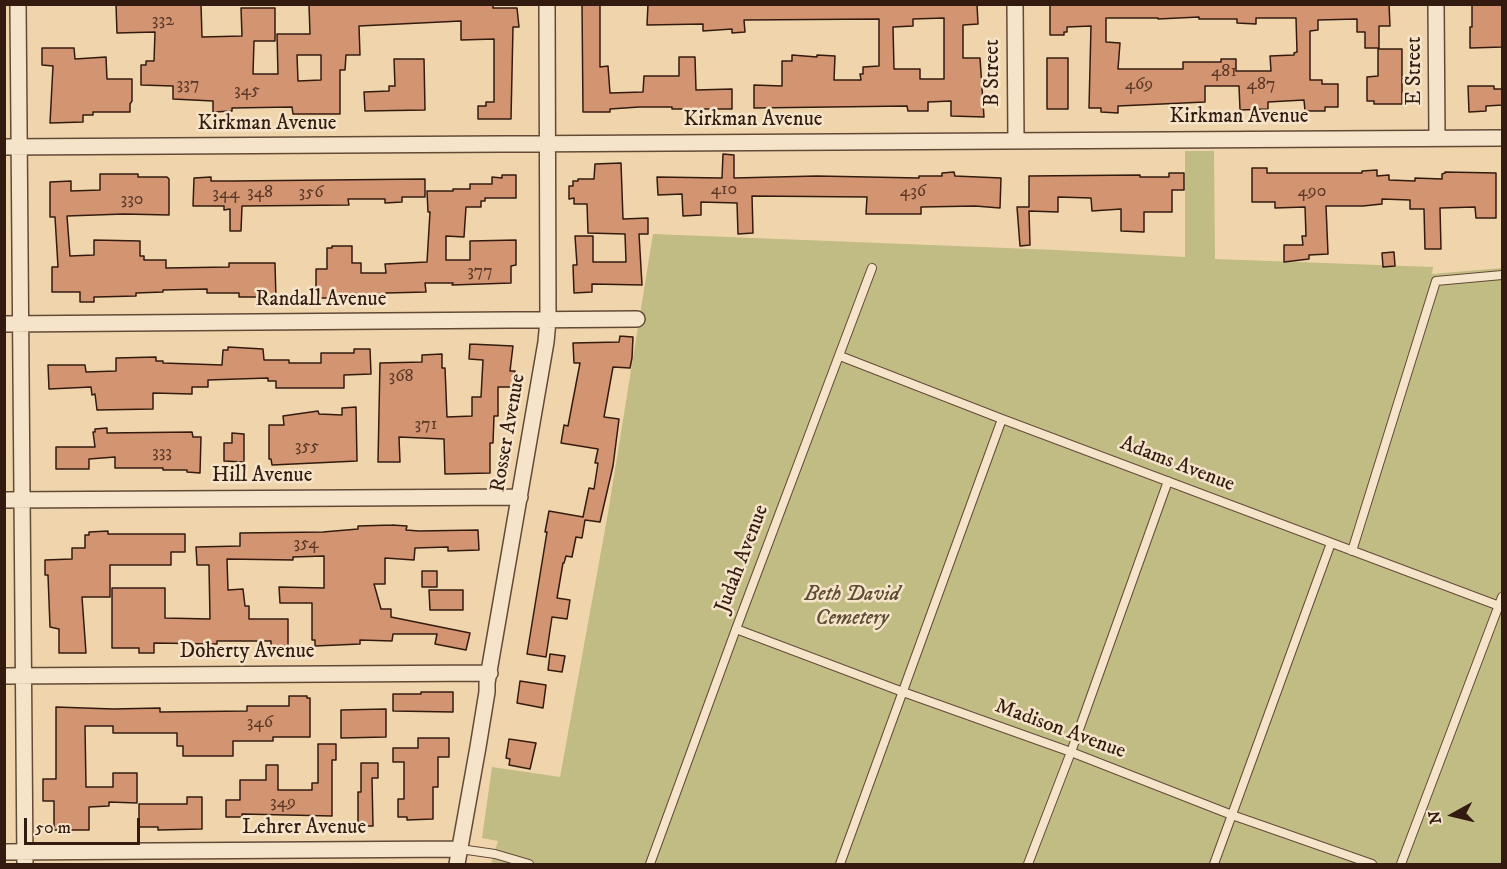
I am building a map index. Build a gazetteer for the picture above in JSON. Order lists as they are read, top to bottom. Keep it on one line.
{"streets":{"street":["E Street","B Street","Kirkman Avenue","Randall Avenue","Rosser Avenue","Hill Avenue","Doherty Avenue","Lehrer Avenue"],"lane":["Adams Avenue","Judah Avenue","Madison Avenue"]},"crossings":[["E Street","Kirkman Avenue"],["B Street","Kirkman Avenue"],["Kirkman Avenue","Rosser Avenue"],["Randall Avenue","Rosser Avenue"],["Rosser Avenue","Hill Avenue"],["Rosser Avenue","Doherty Avenue"],["Rosser Avenue","Lehrer Avenue"],["Adams Avenue","Judah Avenue"],["Judah Avenue","Madison Avenue"]],"parks":["Beth David Cemetery"],"house_numbers":["332","481","337","469","487","345","410","436","490","348","356","344","330","377","368","371","355","333","354","346","349"],"scale_bar":"50 m","north":"left"}
